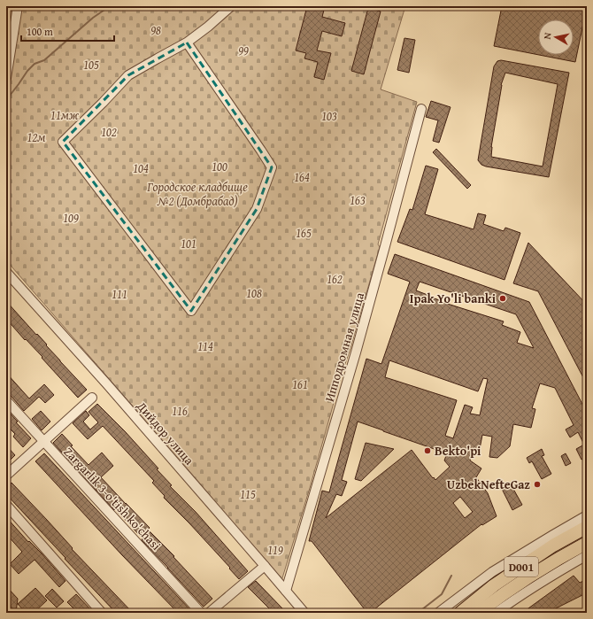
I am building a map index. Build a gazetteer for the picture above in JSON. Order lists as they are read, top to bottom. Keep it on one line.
{"streets":{"highway":["D001"],"street":["Ипподромная улица","Дийдор улица","Zargarlik 3-o'tish ko'chasi"]},"crossings":[["Ипподромная улица","Дийдор улица"]],"parks":["98","99","105","11мж","103","102","12м","100","104","164","Городское кладбище №2 (Домбрабад)","163","109","165","101","162","108","111","114","161","116","115","119"],"places":["Ipak Yo'li banki","Bekto'pi","UzbekNefteGaz"],"scale_bar":"100 m","north":"left"}
